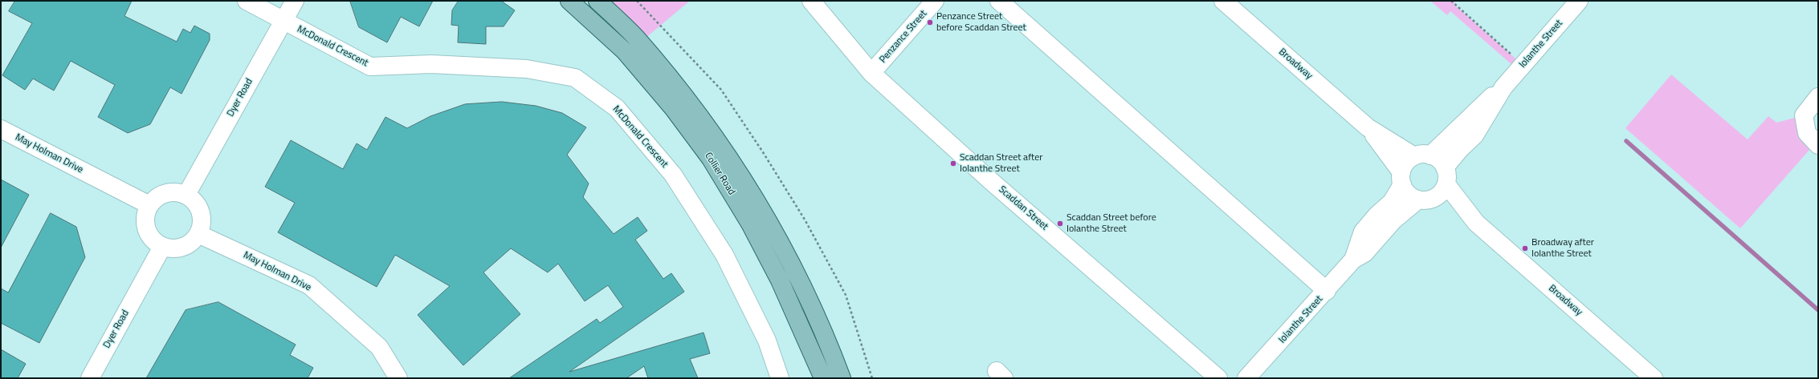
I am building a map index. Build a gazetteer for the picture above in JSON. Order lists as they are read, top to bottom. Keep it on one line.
{"streets":{"main road":["Collier Road"],"street":["Penzance Street","Iolanthe Street","McDonald Crescent","Broadway","Dyer Road","May Holman Drive","Scaddan Street"]},"crossings":[["Penzance Street","Scaddan Street"],["Iolanthe Street","Broadway"],["McDonald Crescent","Dyer Road"],["Dyer Road","May Holman Drive"]],"places":["Penzance Street before Scaddan Street","Scaddan Street after Iolanthe Street","Scaddan Street before Iolanthe Street","Broadway after Iolanthe Street"]}
